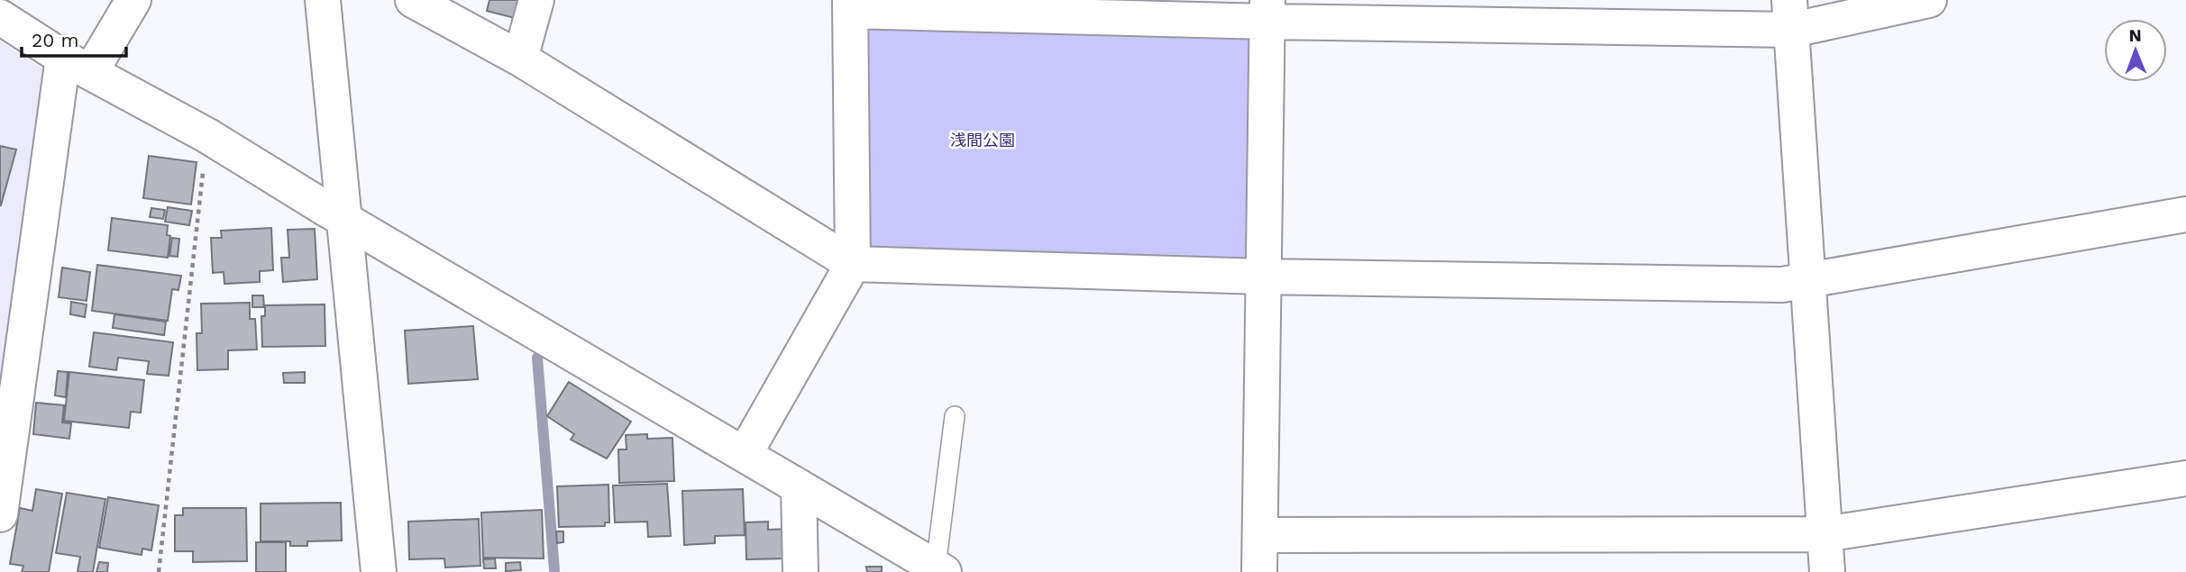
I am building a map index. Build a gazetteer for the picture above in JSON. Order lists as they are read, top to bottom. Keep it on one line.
{"parks":["浅間公園"],"scale_bar":"20 m","north":"top"}
